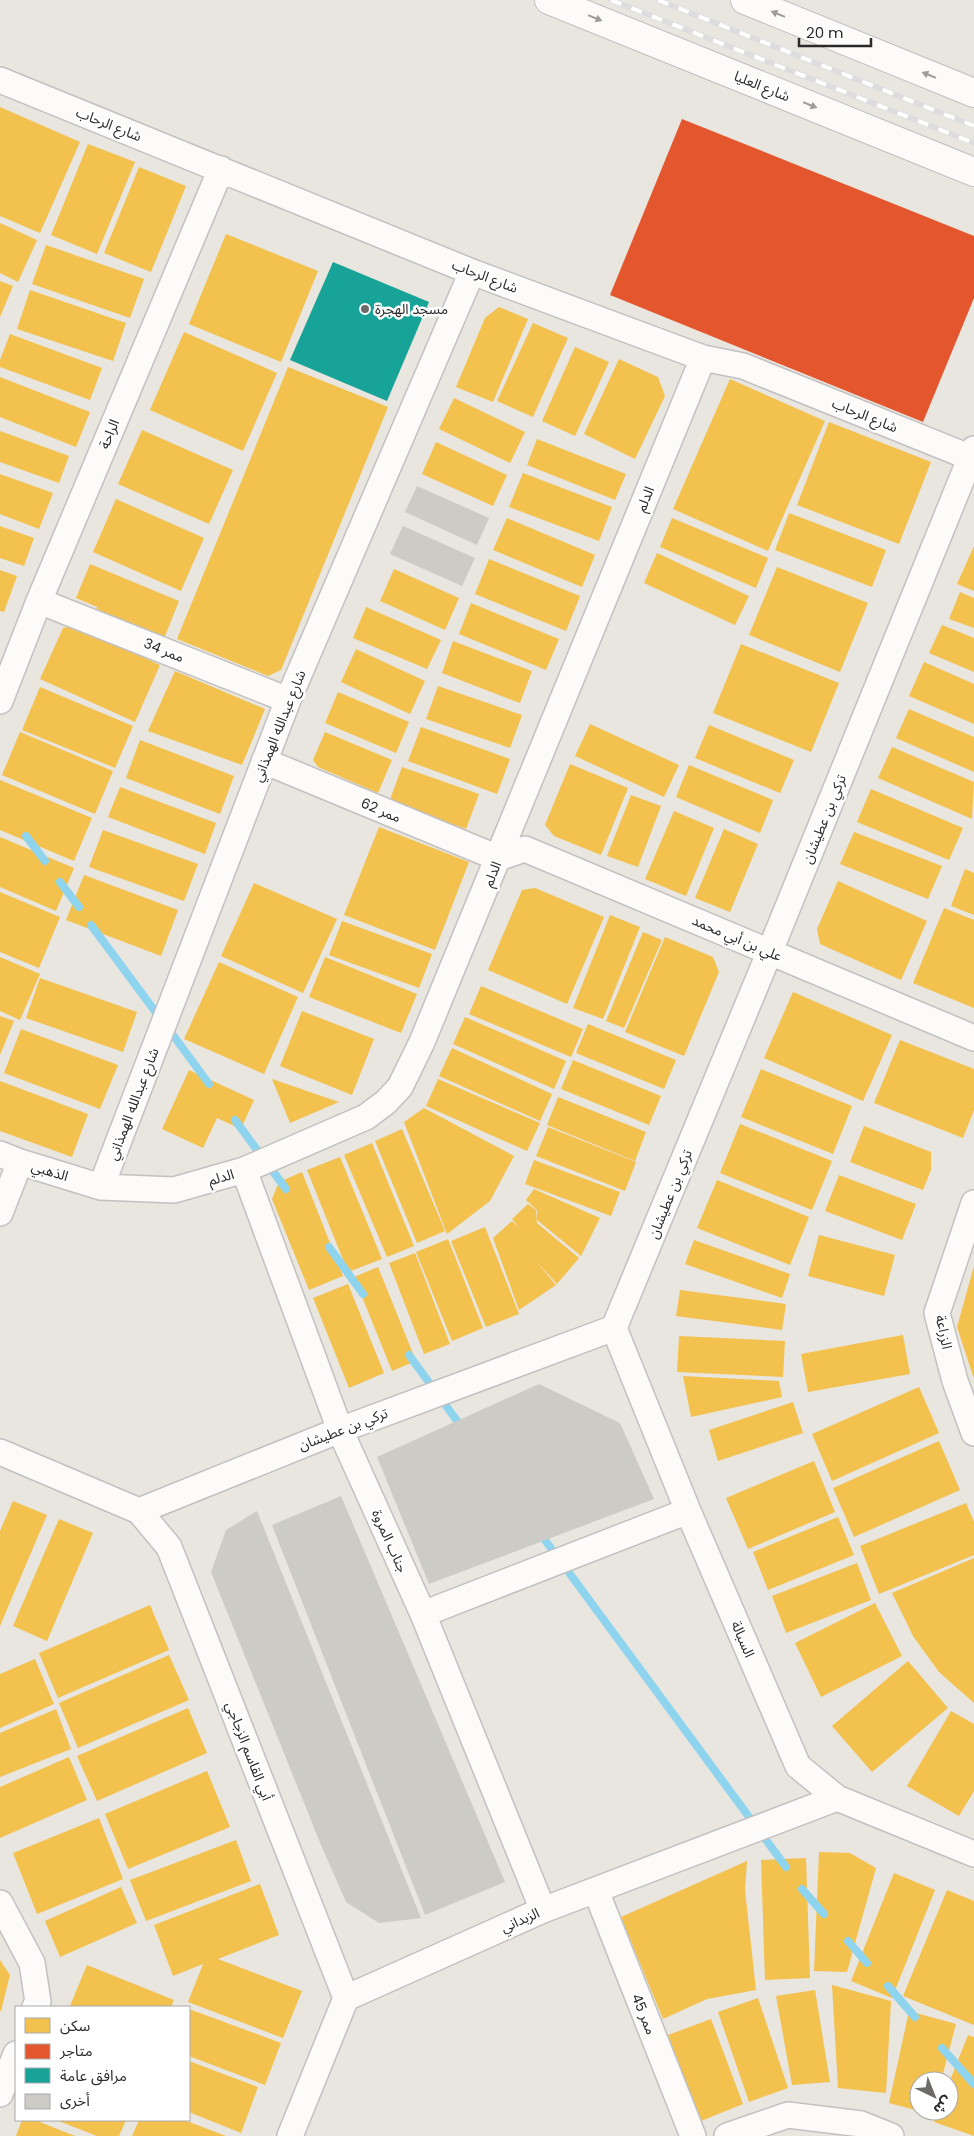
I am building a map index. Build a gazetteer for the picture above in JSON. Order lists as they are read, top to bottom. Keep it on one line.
{"streets":{"main road":["شارع العليا"],"street":["شارع الرحاب","الراحة","الدلم","ممر 34","شارع عبدالله الهمذاني","ممر 62","تركي بن عطيشان","علي بن أبي محمد","الذهبي","الزراعة","جناب المروة","السبالة","أبي القاسم الزجاجي","الزبداني","ممر 45"]},"crossings":[["شارع الرحاب","الراحة"],["شارع الرحاب","الدلم"],["شارع الرحاب","شارع عبدالله الهمذاني"],["شارع الرحاب","تركي بن عطيشان"],["الراحة","ممر 34"],["الدلم","شارع عبدالله الهمذاني"],["الدلم","ممر 62"],["الدلم","علي بن أبي محمد"],["الدلم","الذهبي"],["الدلم","جناب المروة"],["ممر 34","شارع عبدالله الهمذاني"],["شارع عبدالله الهمذاني","ممر 62"],["شارع عبدالله الهمذاني","الذهبي"],["ممر 62","علي بن أبي محمد"],["تركي بن عطيشان","علي بن أبي محمد"],["تركي بن عطيشان","جناب المروة"],["تركي بن عطيشان","السبالة"],["تركي بن عطيشان","أبي القاسم الزجاجي"],["جناب المروة","الزبداني"],["السبالة","الزبداني"],["أبي القاسم الزجاجي","الزبداني"],["الزبداني","ممر 45"]],"places":["مسجد الهجرة"],"legend":["سكن","متاجر","مرافق عامة","أخرى"],"scale_bar":"20 m","north":"bottom right"}
